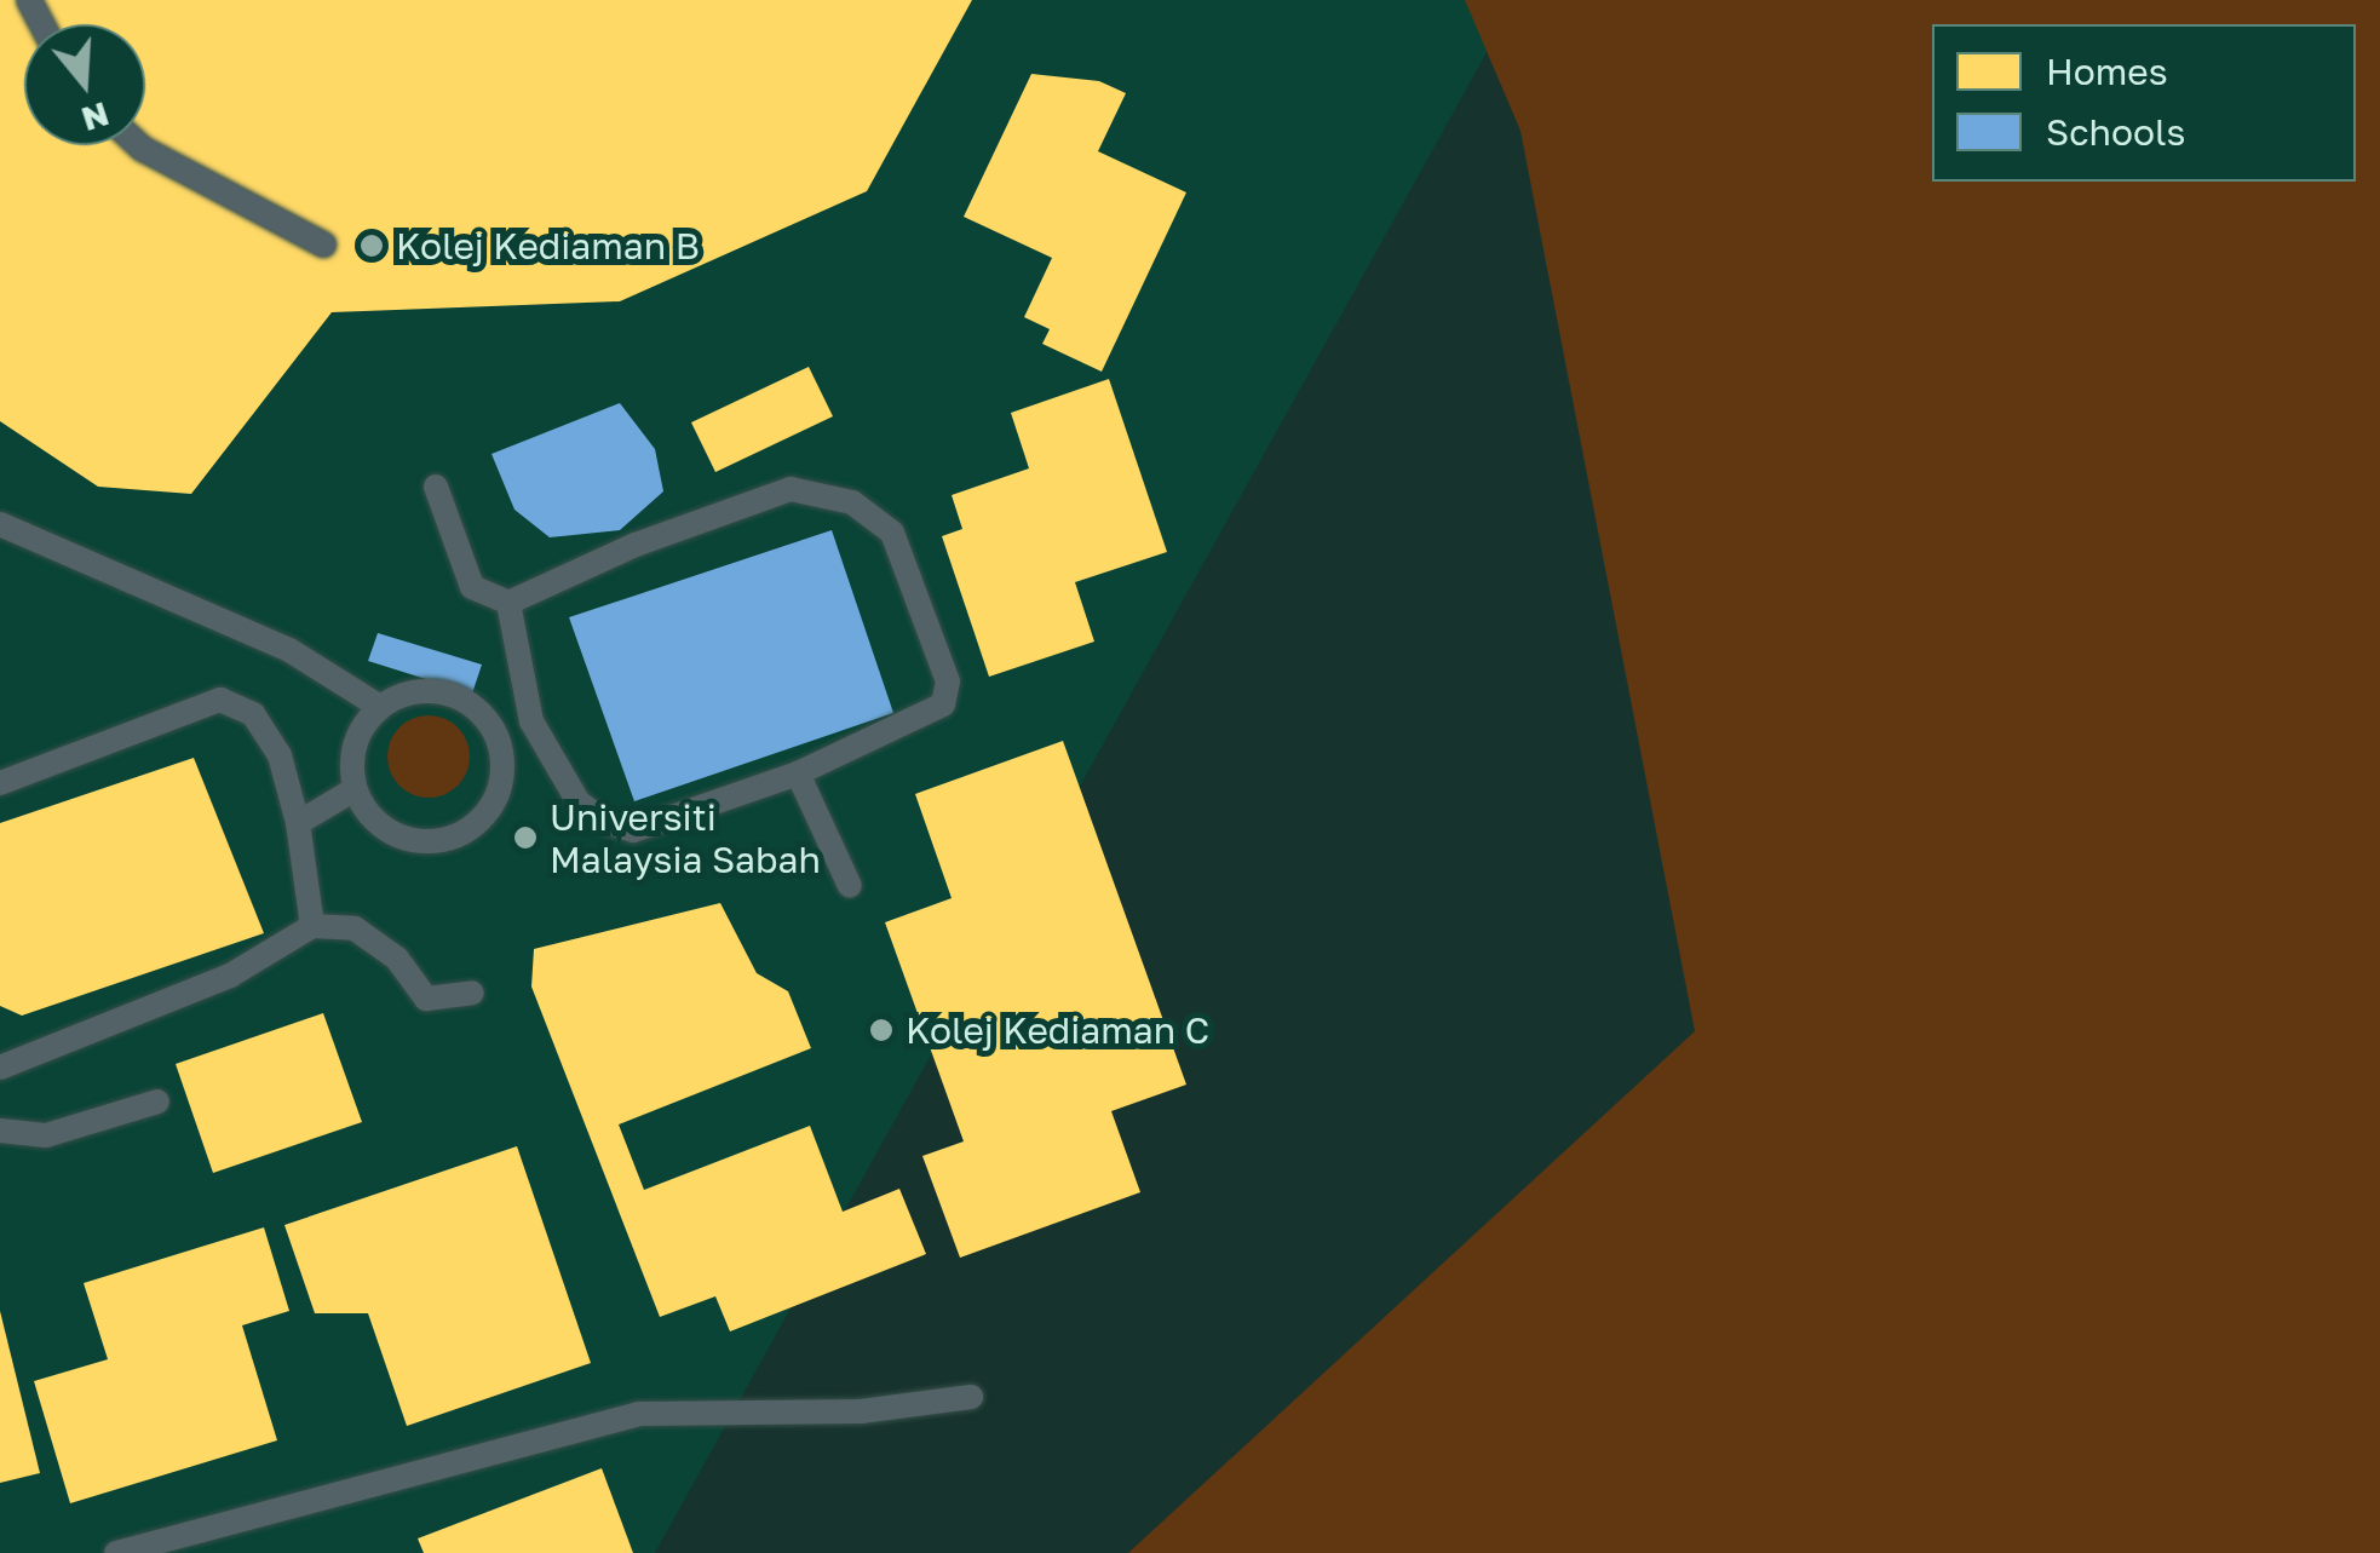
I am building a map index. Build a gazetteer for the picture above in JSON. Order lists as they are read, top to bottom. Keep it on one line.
{"places":["Kolej Kediaman B","Universiti Malaysia Sabah","Kolej Kediaman C"],"legend":["Homes","Schools"],"north":"bottom"}
